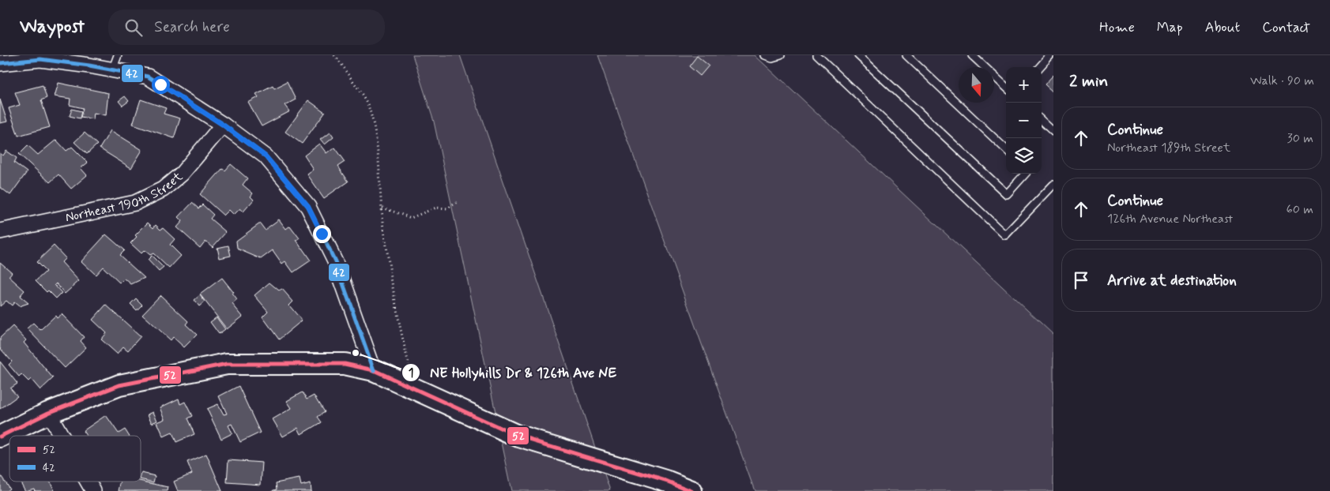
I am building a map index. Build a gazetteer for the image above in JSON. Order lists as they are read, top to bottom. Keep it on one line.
{"streets":{"street":["Northeast 190th Street"]},"places":["NE Hollyhills Dr & 126th Ave NE"],"lines":["transit line 42","transit line 52"],"legend":["52","42"],"north":"bottom","page":{"header":"Waypost","search":"Search here","nav":["Home","Map","About","Contact"],"heading":["2 min","Walk · 90 m"],"map_buttons":["+","−"],"list":[["Continue","Northeast 189th Street","30 m"],["Continue","126th Avenue Northeast","60 m"],"Arrive at destination"]}}
